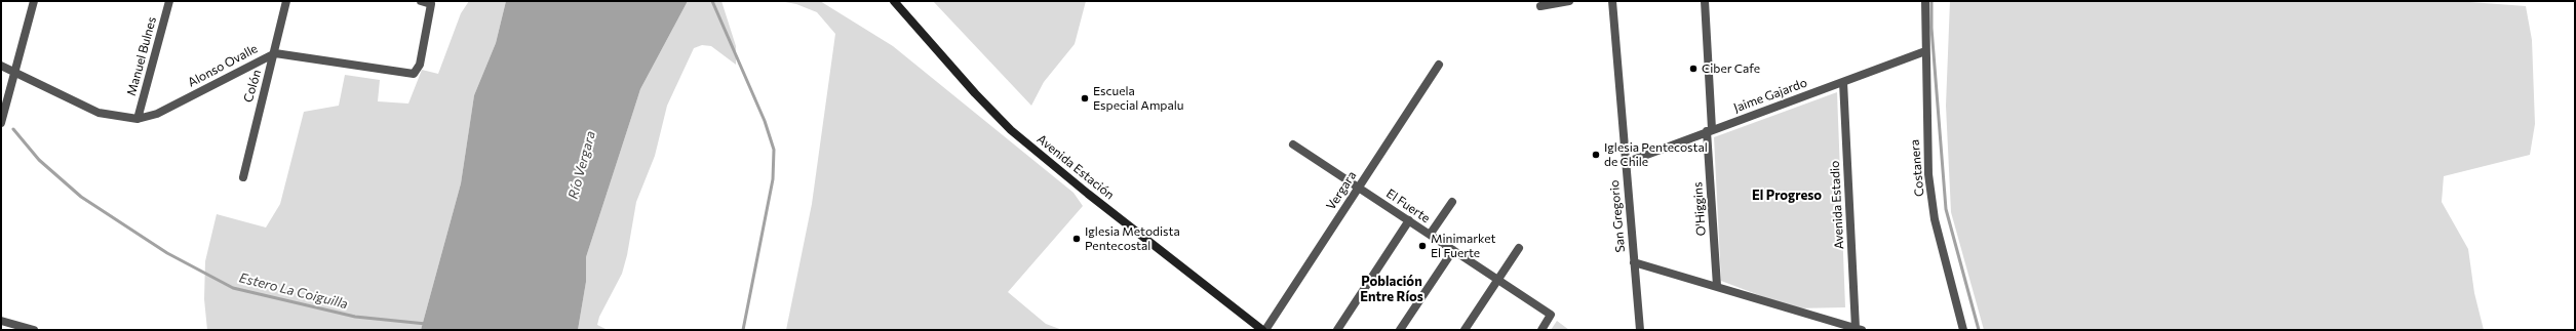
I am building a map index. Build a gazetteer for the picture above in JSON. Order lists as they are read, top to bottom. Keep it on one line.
{"streets":{"main road":["Avenida Estación"],"street":["Manuel Bulnes","Alonso Ovalle","Colón","Jaime Gajardo","Costanera","Vergara","Avenida Estadio","El Fuerte","O'Higgins","San Gregorio"]},"crossings":[["Manuel Bulnes","Alonso Ovalle"],["Alonso Ovalle","Colón"],["Jaime Gajardo","Costanera"],["Jaime Gajardo","Avenida Estadio"],["Jaime Gajardo","O'Higgins"],["Jaime Gajardo","San Gregorio"],["Avenida Estación","Vergara"],["Vergara","El Fuerte"],["Avenida Estadio","O'Higgins"],["Avenida Estadio","San Gregorio"]],"districts":["El Progreso","Población Entre Ríos"],"water":["Río Vergara","Estero La Coiguilla"],"places":["Ciber Cafe","Escuela Especial Ampalu","Iglesia Pentecostal de Chile","Iglesia Metodista Pentecostal","Minimarket El Fuerte"]}
